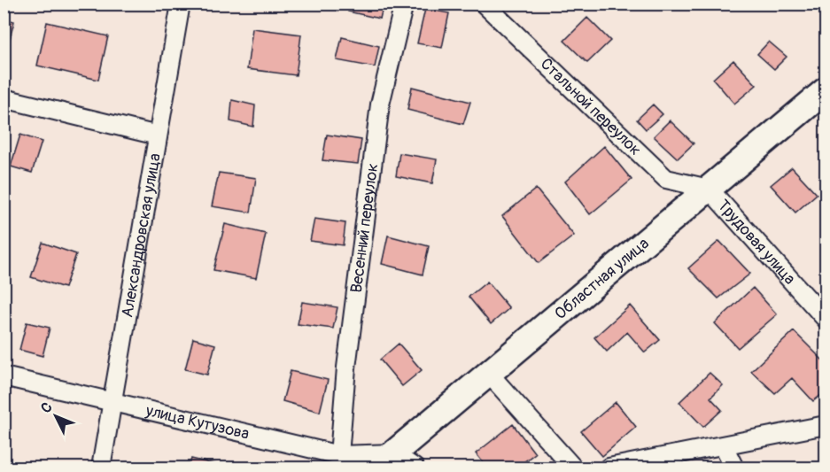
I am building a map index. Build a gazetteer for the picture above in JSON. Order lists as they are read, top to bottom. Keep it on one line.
{"streets":{"main road":["Областная улица"],"street":["Стальной переулок","Весенний переулок","Александровская улица","Трудовая улица","улица Кутузова"]},"crossings":[["Стальной переулок","Трудовая улица"],["Стальной переулок","Областная улица"],["Весенний переулок","улица Кутузова"],["Александровская улица","улица Кутузова"],["Трудовая улица","Областная улица"],["Областная улица","улица Кутузова"]],"north":"top left"}
